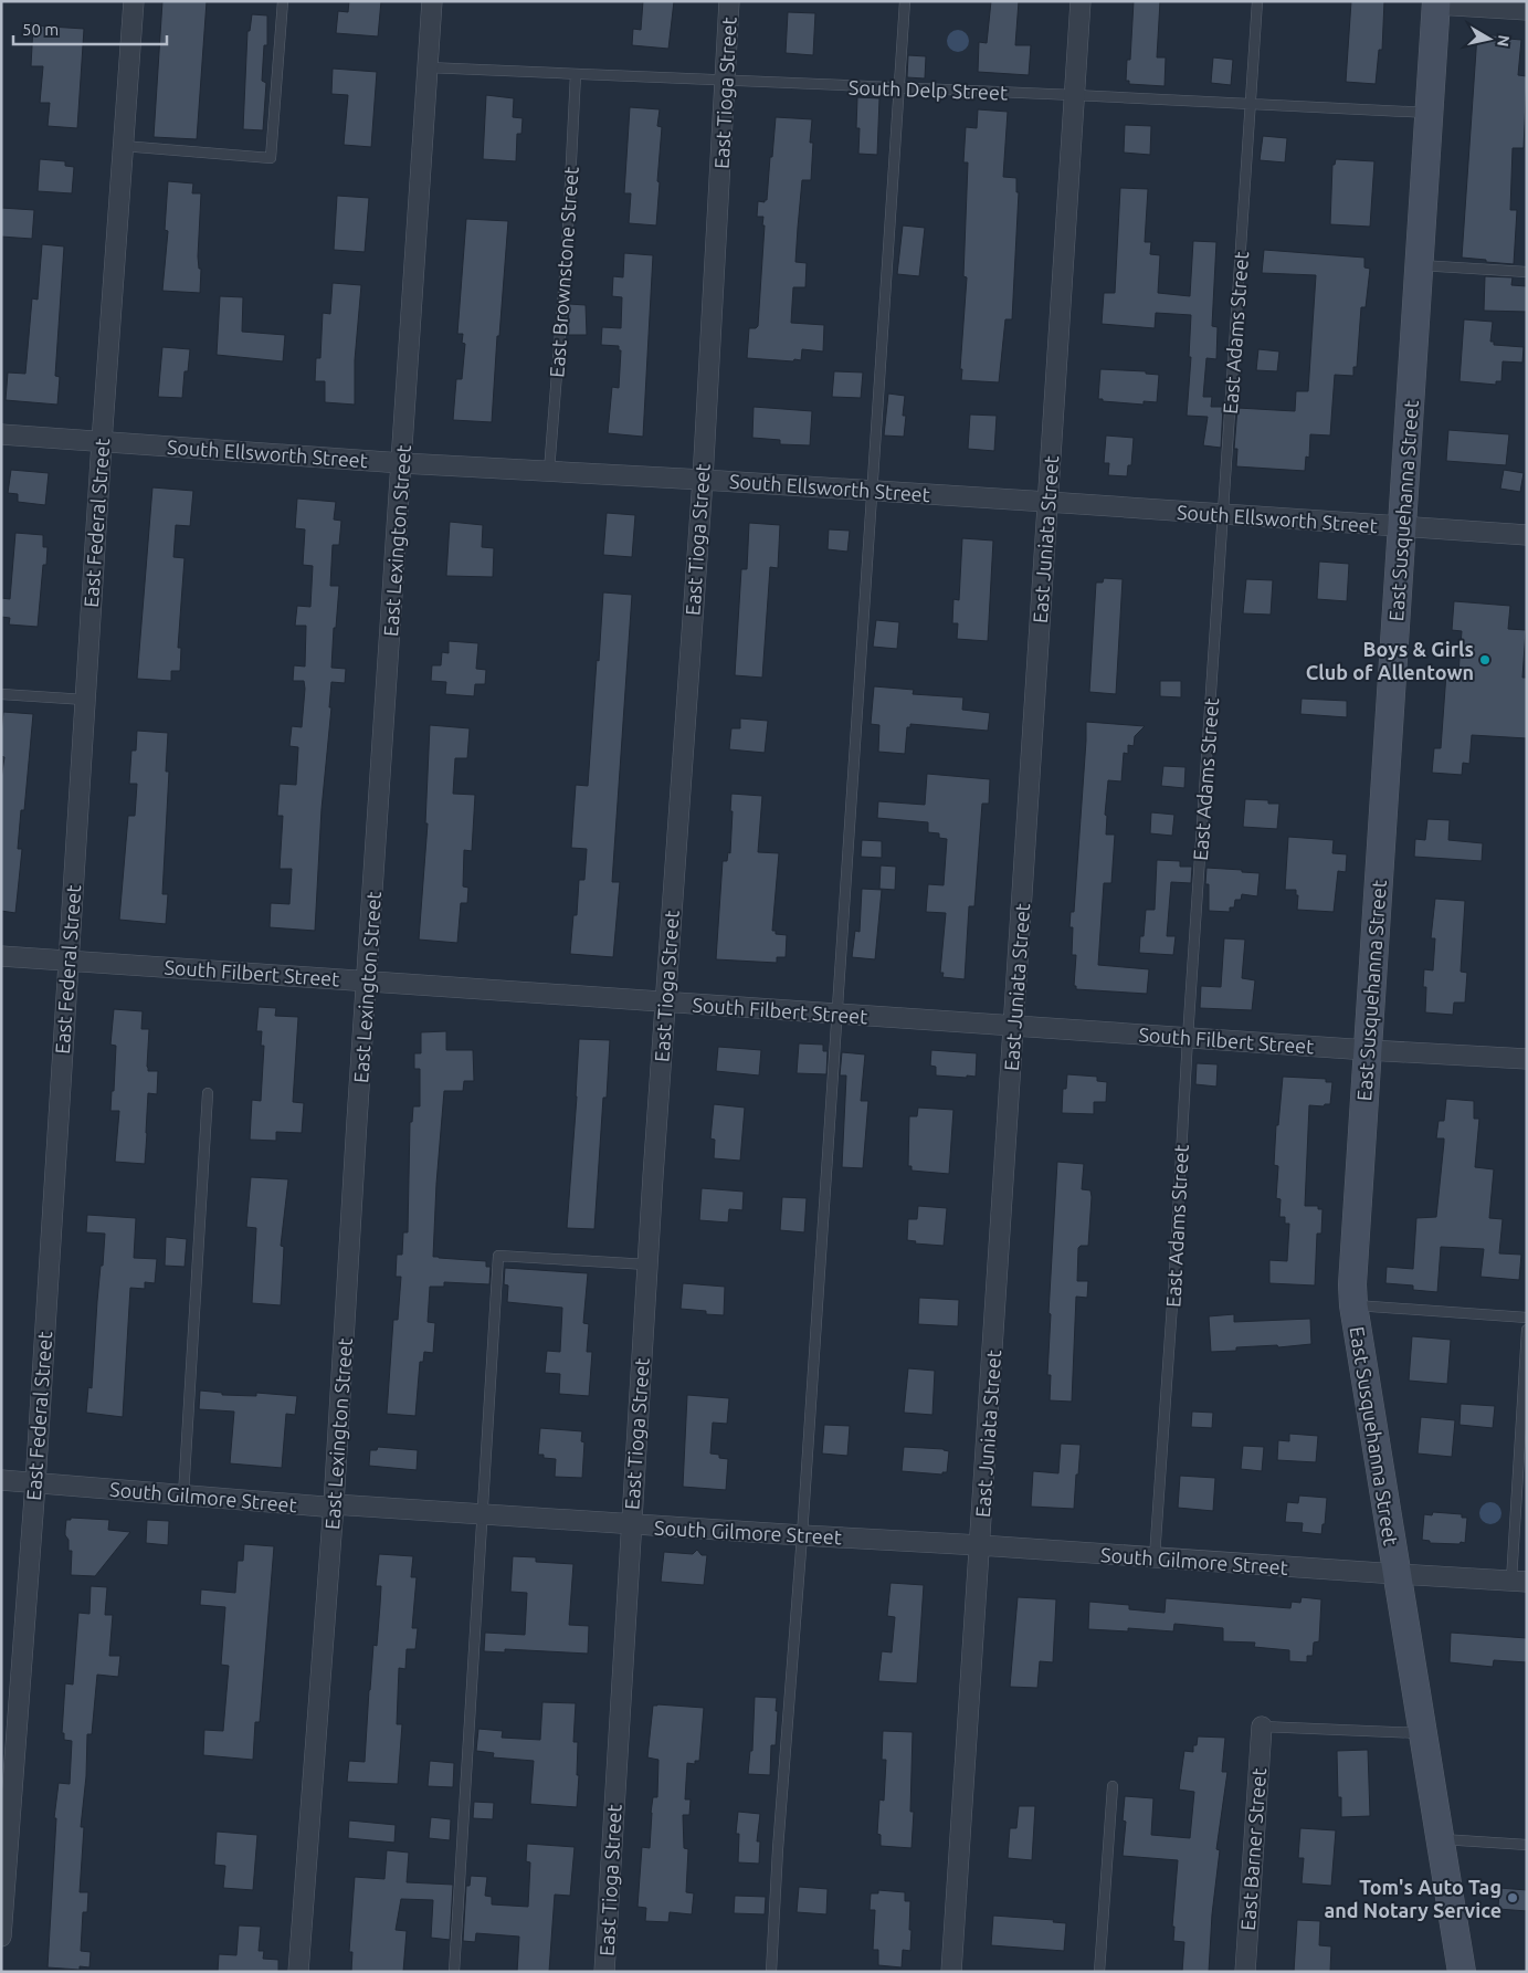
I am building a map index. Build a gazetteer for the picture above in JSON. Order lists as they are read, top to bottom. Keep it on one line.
{"streets":{"main road":["East Susquehanna Street"],"street":["East Tioga Street","South Ellsworth Street","East Federal Street","East Juniata Street","East Lexington Street","South Filbert Street","South Gilmore Street","East Barner Street"],"lane":["South Delp Street","East Brownstone Street","East Adams Street"]},"crossings":[["South Delp Street","East Tioga Street"],["South Delp Street","East Brownstone Street"],["South Delp Street","East Adams Street"],["South Delp Street","East Susquehanna Street"],["South Delp Street","East Juniata Street"],["South Delp Street","East Lexington Street"],["East Tioga Street","South Ellsworth Street"],["East Tioga Street","South Filbert Street"],["East Tioga Street","South Gilmore Street"],["East Brownstone Street","South Ellsworth Street"],["East Adams Street","South Ellsworth Street"],["East Adams Street","South Filbert Street"],["East Adams Street","South Gilmore Street"],["South Ellsworth Street","East Susquehanna Street"],["South Ellsworth Street","East Federal Street"],["South Ellsworth Street","East Juniata Street"],["South Ellsworth Street","East Lexington Street"],["East Susquehanna Street","South Filbert Street"],["East Susquehanna Street","South Gilmore Street"],["East Federal Street","South Filbert Street"],["East Federal Street","South Gilmore Street"],["East Juniata Street","South Filbert Street"],["East Juniata Street","South Gilmore Street"],["East Lexington Street","South Filbert Street"],["East Lexington Street","South Gilmore Street"]],"places":["Boys & Girls Club of Allentown","Tom's Auto Tag and Notary Service"],"scale_bar":"50 m","north":"right"}
